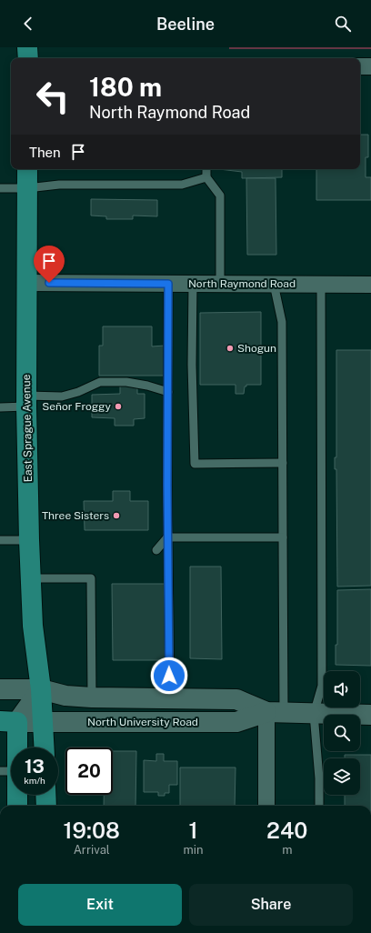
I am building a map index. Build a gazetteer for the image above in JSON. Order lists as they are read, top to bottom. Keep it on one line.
{"streets":{"main road":["East Sprague Avenue","North University Road"],"street":["North Raymond Road"]},"crossings":[["North Raymond Road","East Sprague Avenue"],["East Sprague Avenue","North University Road"]],"places":["Shogun","Señor Froggy","Three Sisters"],"page":{"header":"Beeline","turn":["180 m","North Raymond Road"],"then":"Then","speed":"13 km/h","limit":"20","eta":["19:08","Arrival","1","min","240","m"],"buttons":["Exit","Share"]}}
